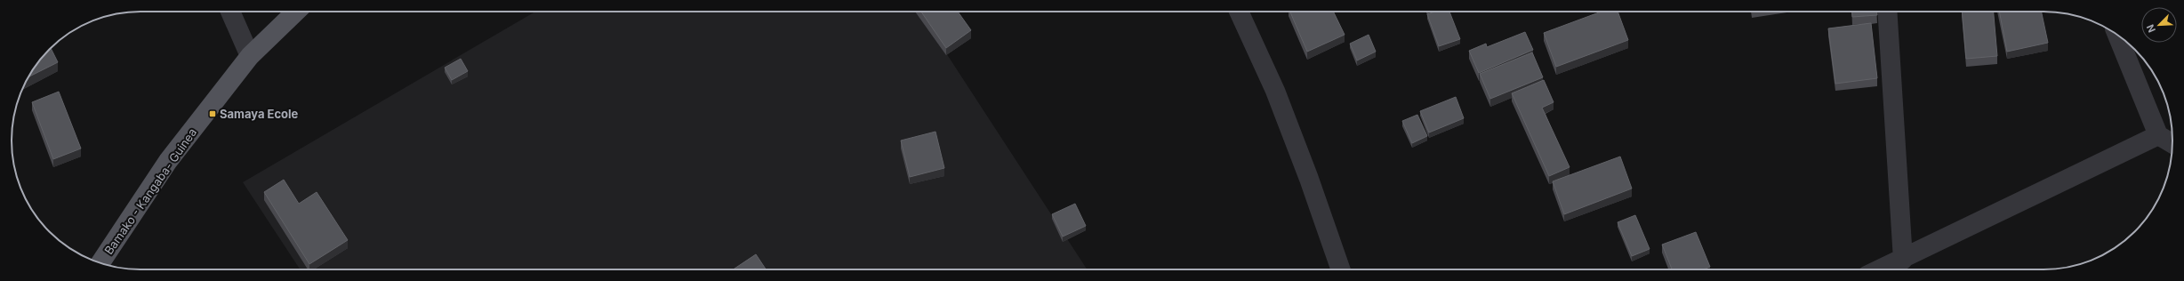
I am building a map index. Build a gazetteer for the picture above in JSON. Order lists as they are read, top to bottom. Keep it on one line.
{"streets":{"main road":["Bamako - Kangaba- Guinea"]},"places":{"transit":["Samaya Ecole"]},"north":"bottom left"}
